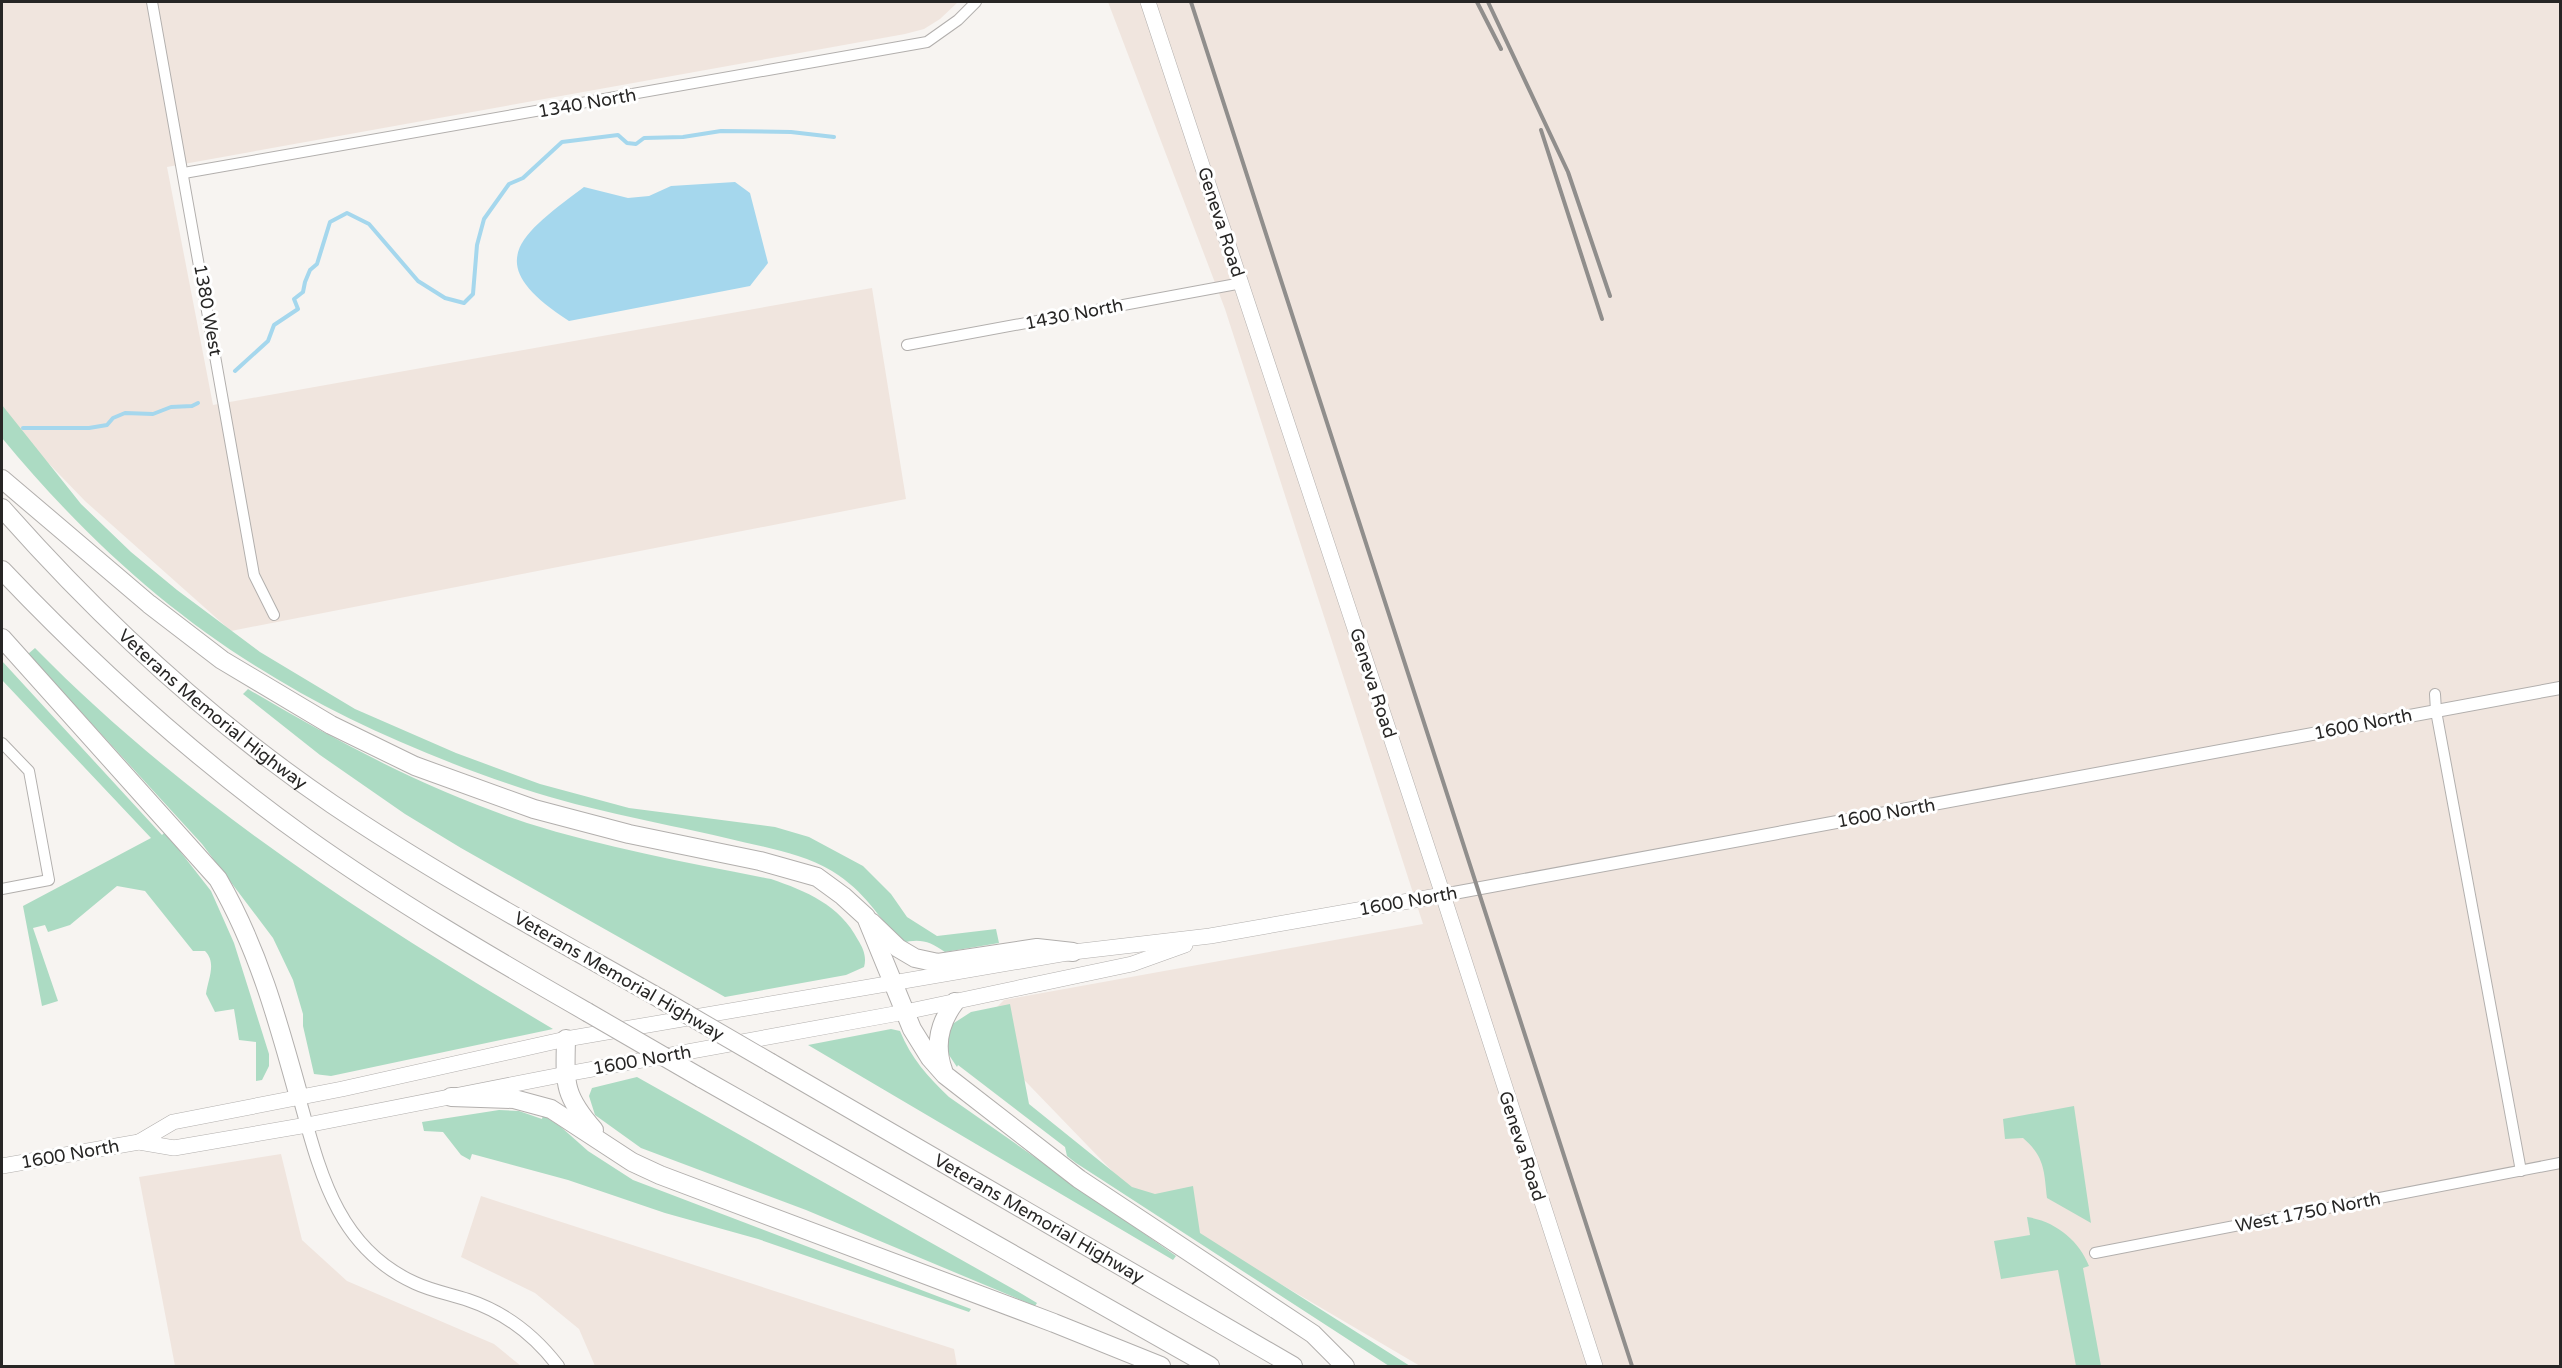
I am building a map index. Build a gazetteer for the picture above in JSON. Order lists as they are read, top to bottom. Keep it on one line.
{"streets":{"highway":["Veterans Memorial Highway"],"main road":["Geneva Road","1600 North"],"street":["1340 North","1380 West","1430 North","West 1750 North"]},"crossings":[["1340 North","1380 West"],["Geneva Road","1430 North"],["Geneva Road","1600 North"]]}
